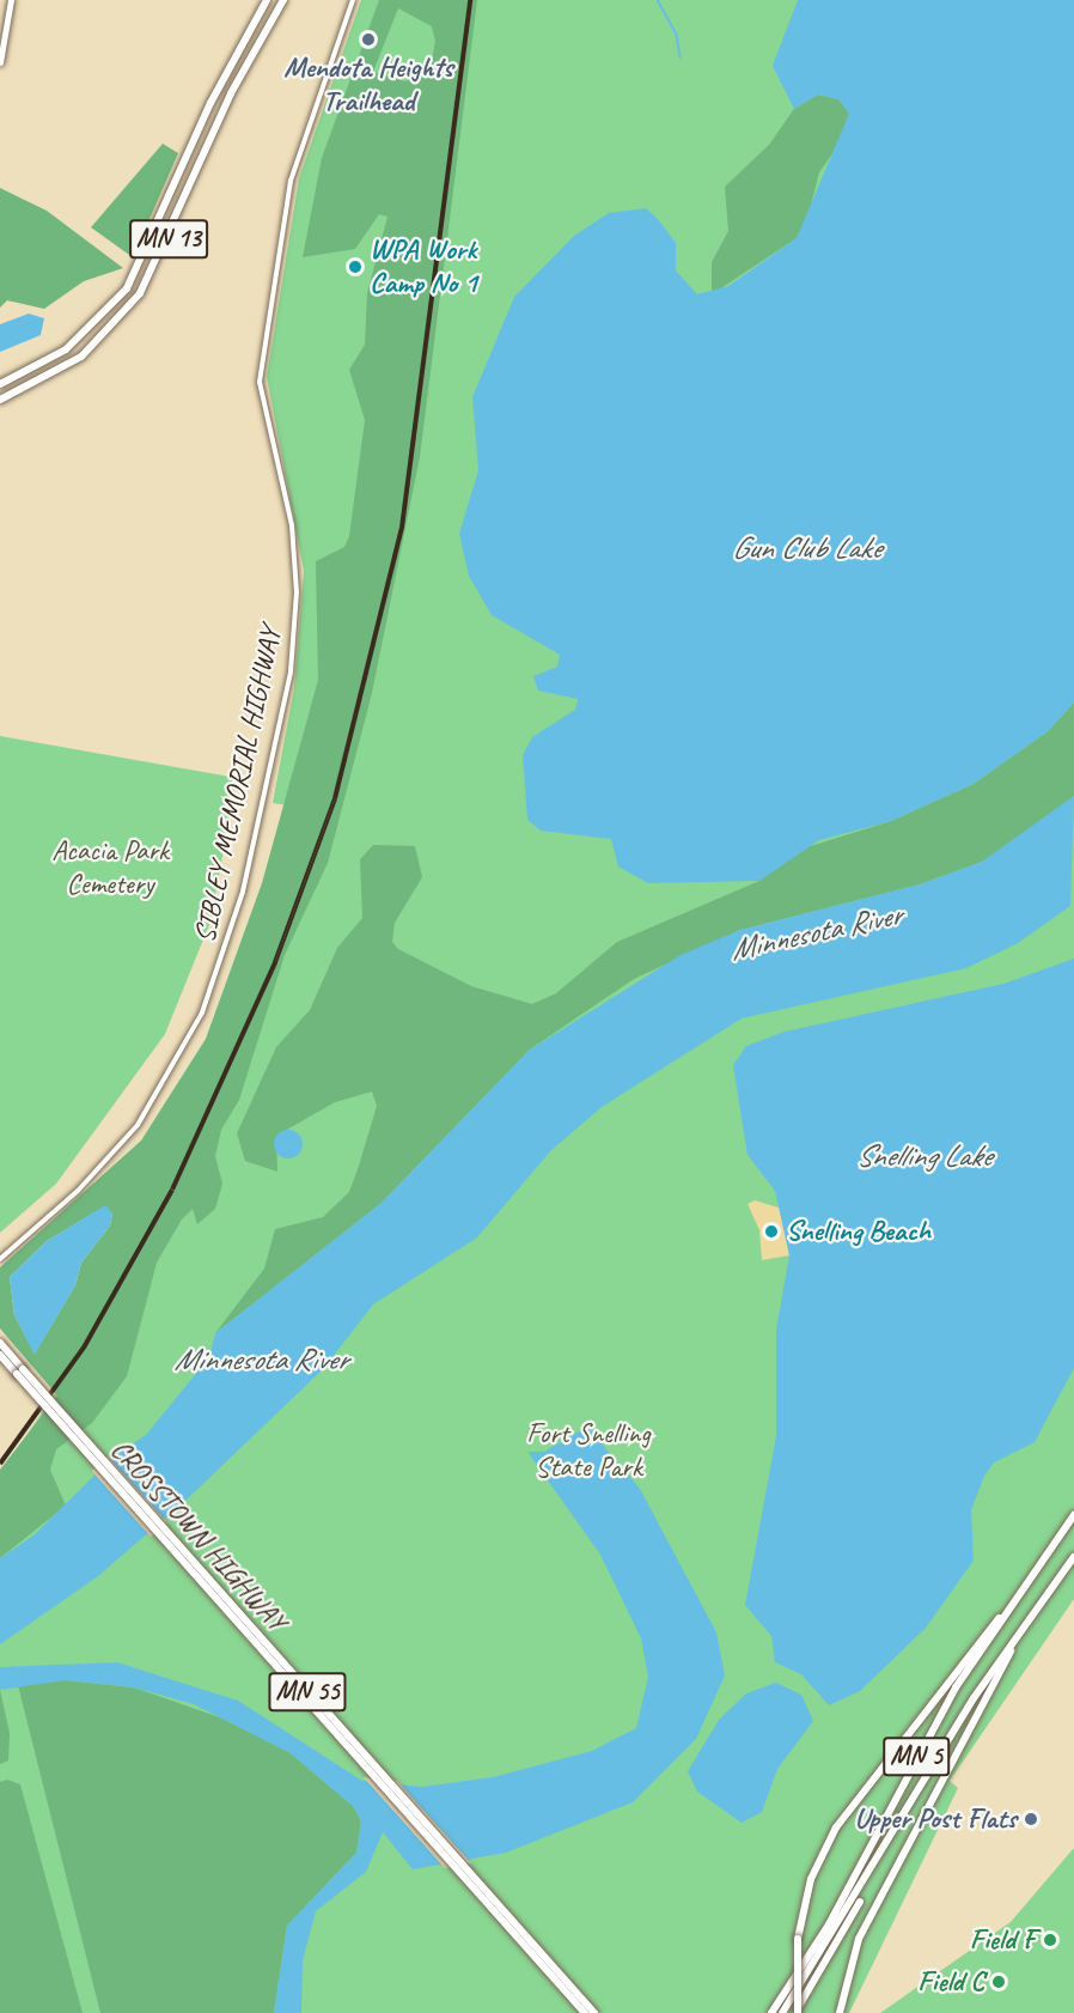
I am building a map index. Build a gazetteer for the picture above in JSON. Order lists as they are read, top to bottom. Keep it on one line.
{"streets":{"highway":["MN 13","CROSSTOWN HIGHWAY","MN 55","MN 5"],"street":["SIBLEY MEMORIAL HIGHWAY"]},"crossings":[["CROSSTOWN HIGHWAY","MN 55"]],"water":["Gun Club Lake","Minnesota River","Snelling Lake"],"parks":["Acacia Park Cemetery","Fort Snelling State Park"],"places":["Mendota Heights Trailhead","WPA Work Camp No 1","Snelling Beach","Upper Post Flats","Field F","Field C"]}
